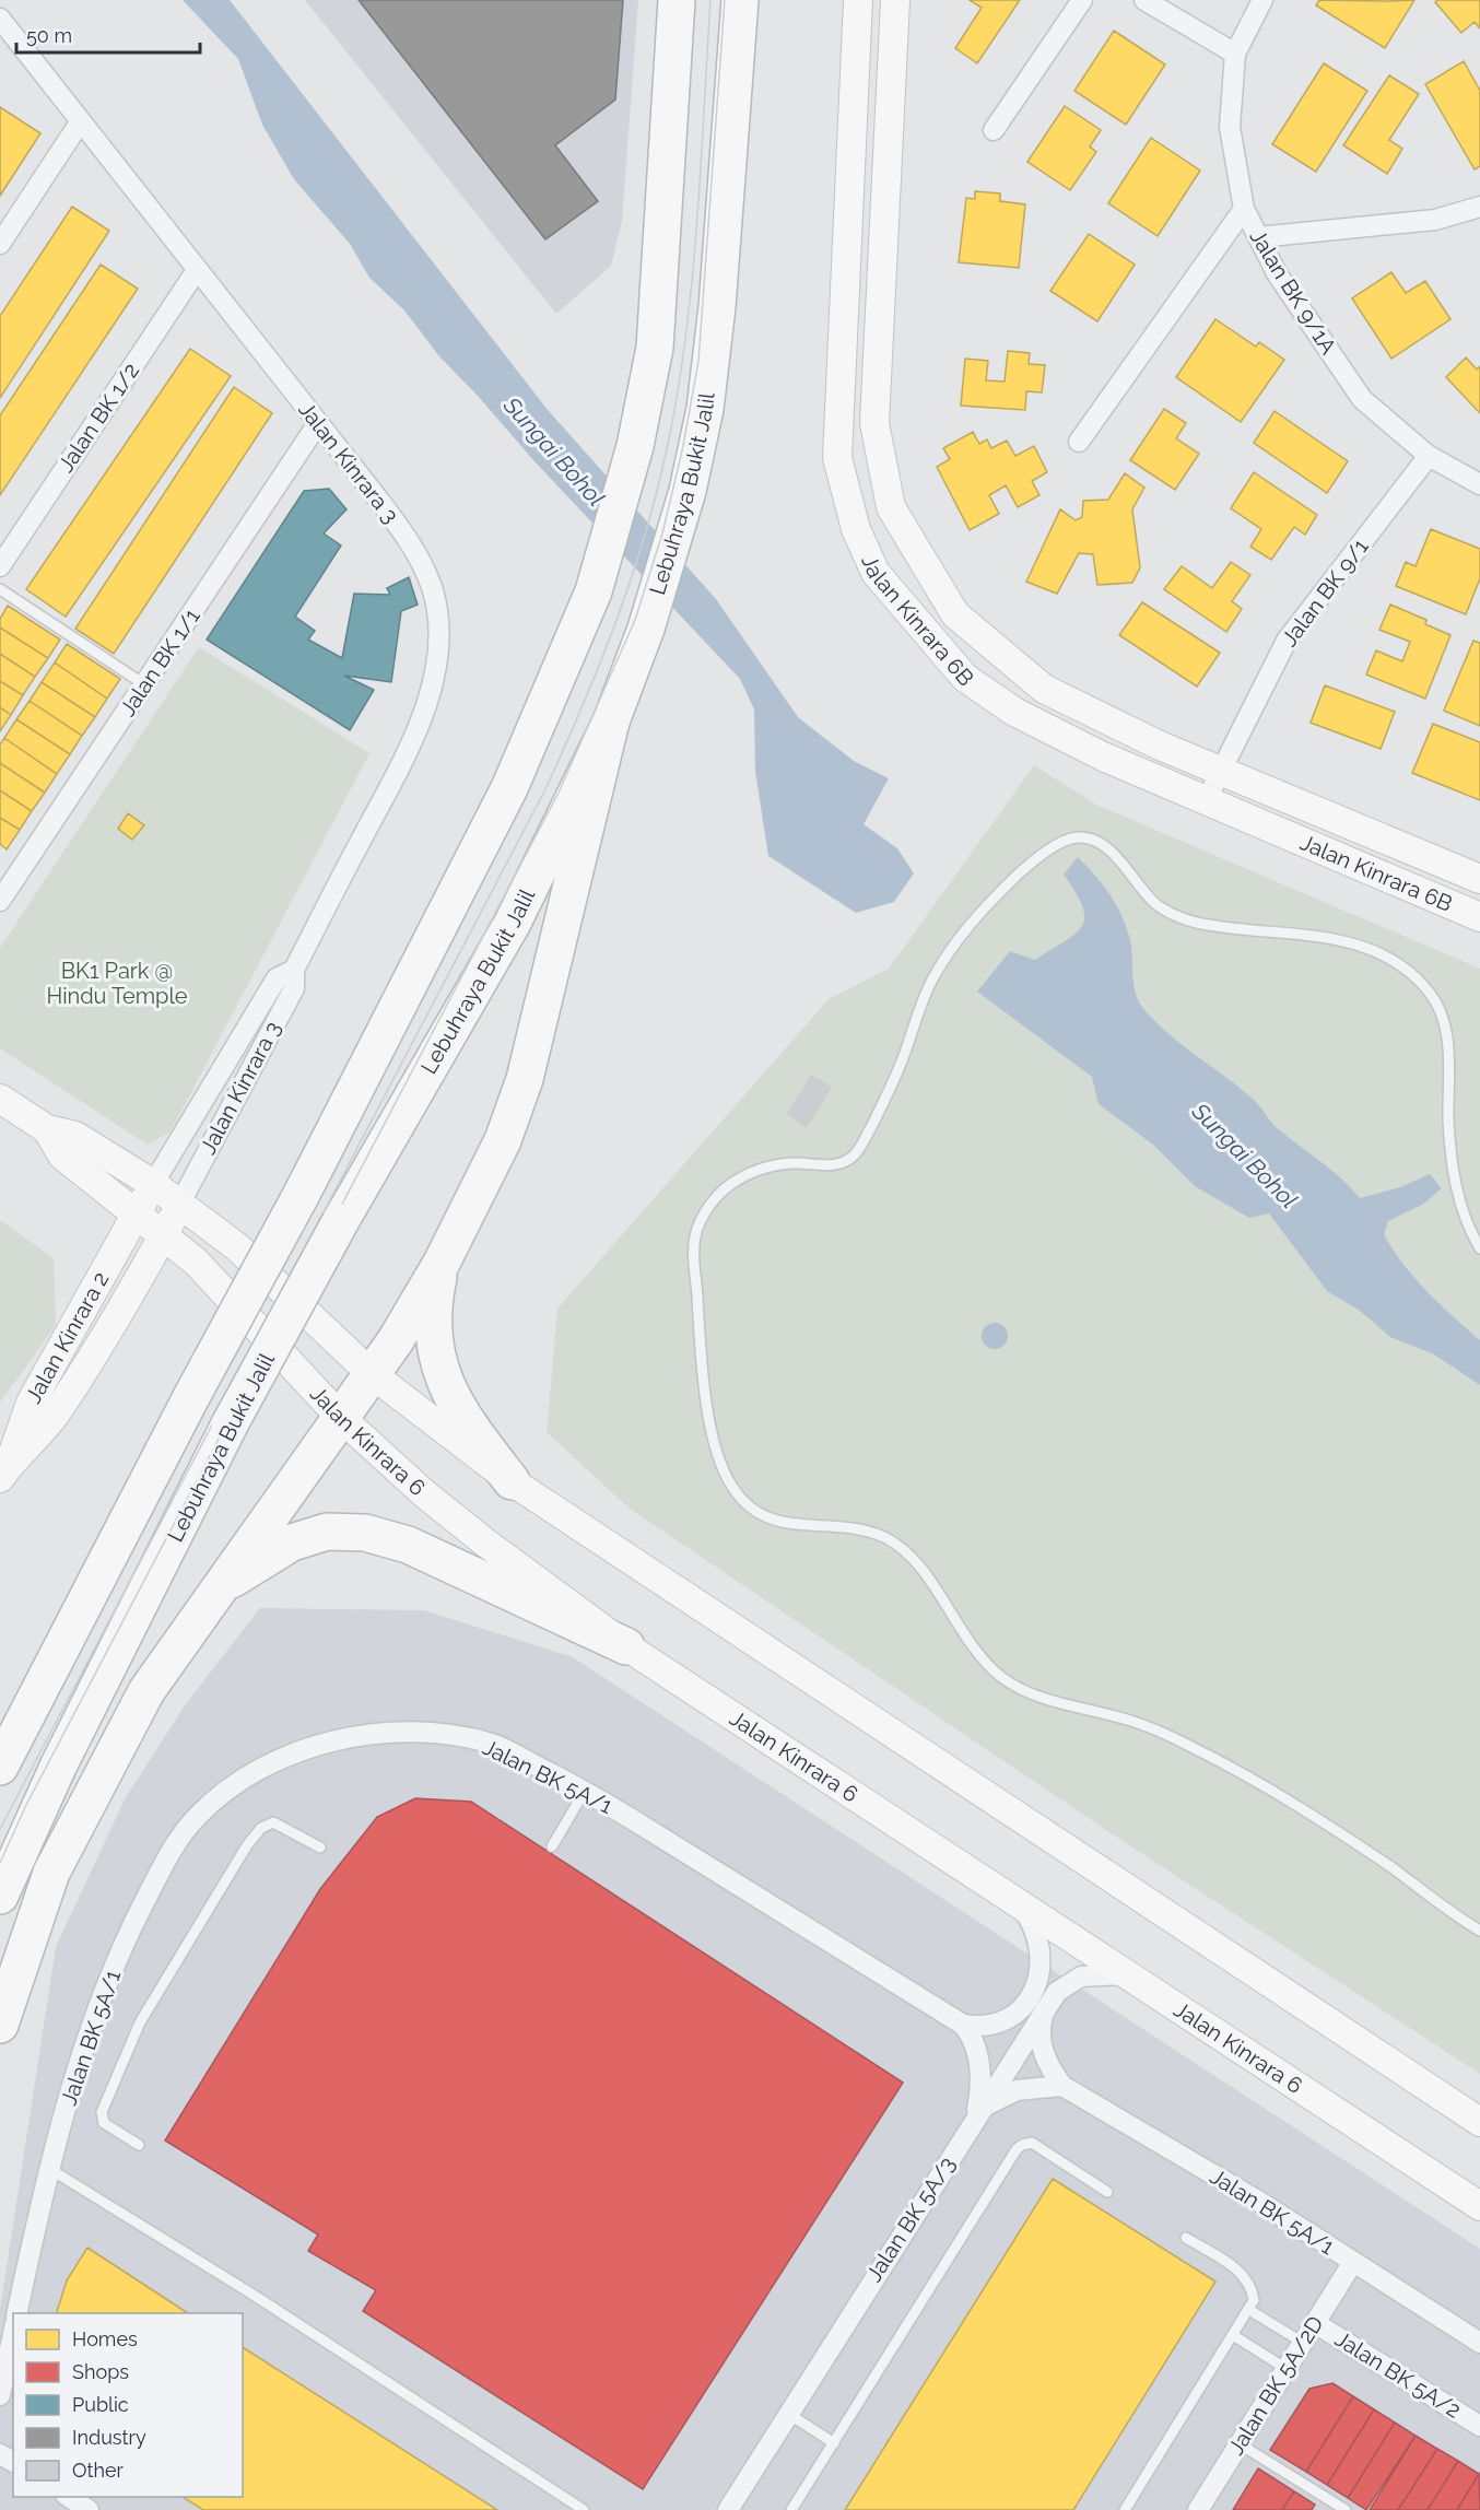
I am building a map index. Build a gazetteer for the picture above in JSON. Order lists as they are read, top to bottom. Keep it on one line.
{"streets":{"highway":["Lebuhraya Bukit Jalil"],"street":["Jalan BK 9/1A","Jalan BK 1/2","Jalan Kinrara 3","Jalan BK 9/1","Jalan Kinrara 6B","Jalan BK 1/1","Jalan Kinrara 2","Jalan Kinrara 6","Jalan BK 5A/1","Jalan BK 5A/3","Jalan BK 5A/2","Jalan BK 5A/2D"]},"crossings":[["Jalan BK 9/1A","Jalan BK 9/1"],["Jalan BK 1/2","Jalan Kinrara 3"],["Jalan Kinrara 3","Jalan BK 1/1"],["Jalan Kinrara 3","Jalan Kinrara 2"],["Jalan BK 9/1","Jalan Kinrara 6B"],["Jalan Kinrara 2","Jalan Kinrara 6"],["Jalan Kinrara 6","Jalan BK 5A/3"],["Jalan BK 5A/1","Jalan BK 5A/3"],["Jalan BK 5A/1","Jalan BK 5A/2D"],["Jalan BK 5A/2","Jalan BK 5A/2D"]],"water":["Sungai Bohol"],"parks":["BK1 Park @ Hindu Temple"],"legend":["Homes","Shops","Public","Industry","Other"],"scale_bar":"50 m"}
